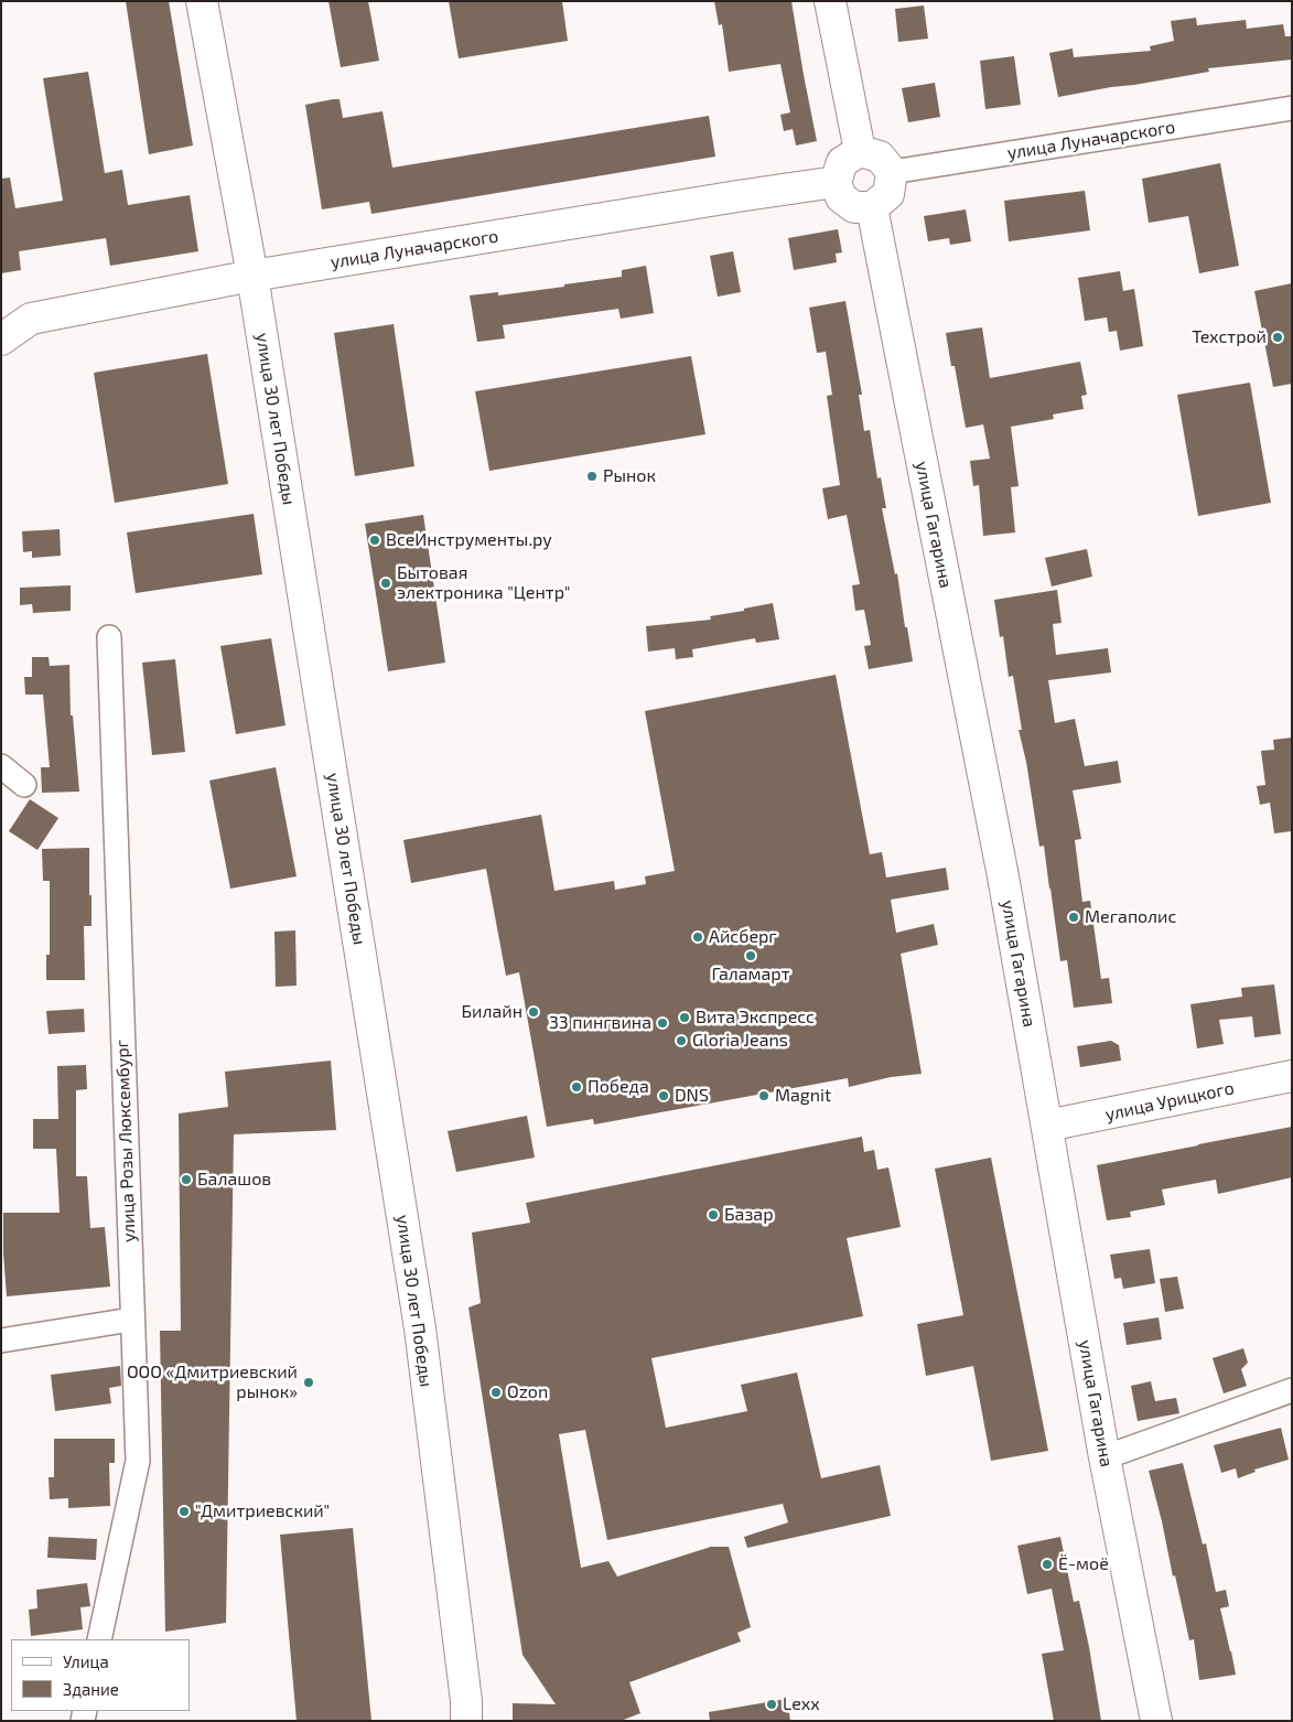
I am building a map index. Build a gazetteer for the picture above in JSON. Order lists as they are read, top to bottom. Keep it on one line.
{"streets":{"street":["улица Луначарского","улица 30 лет Победы","улица Гагарина","улица Урицкого","улица Розы Люксембург"]},"crossings":[["улица Луначарского","улица 30 лет Победы"],["улица Луначарского","улица Гагарина"],["улица Гагарина","улица Урицкого"]],"places":["Техстрой","Рынок","ВсеИнструменты.ру","Бытовая электроника \"Центр\"","Мегаполис","Айсберг","Галамарт","Билайн","Вита Экспресс","33 пингвина","Gloria Jeans","Победа","DNS","Magnit","Балашов","Базар","ООО «Дмитриевский рынок»","Ozon","\"Дмитриевский\"","Ё-моё","Lexx"],"legend":["Улица","Здание"]}
